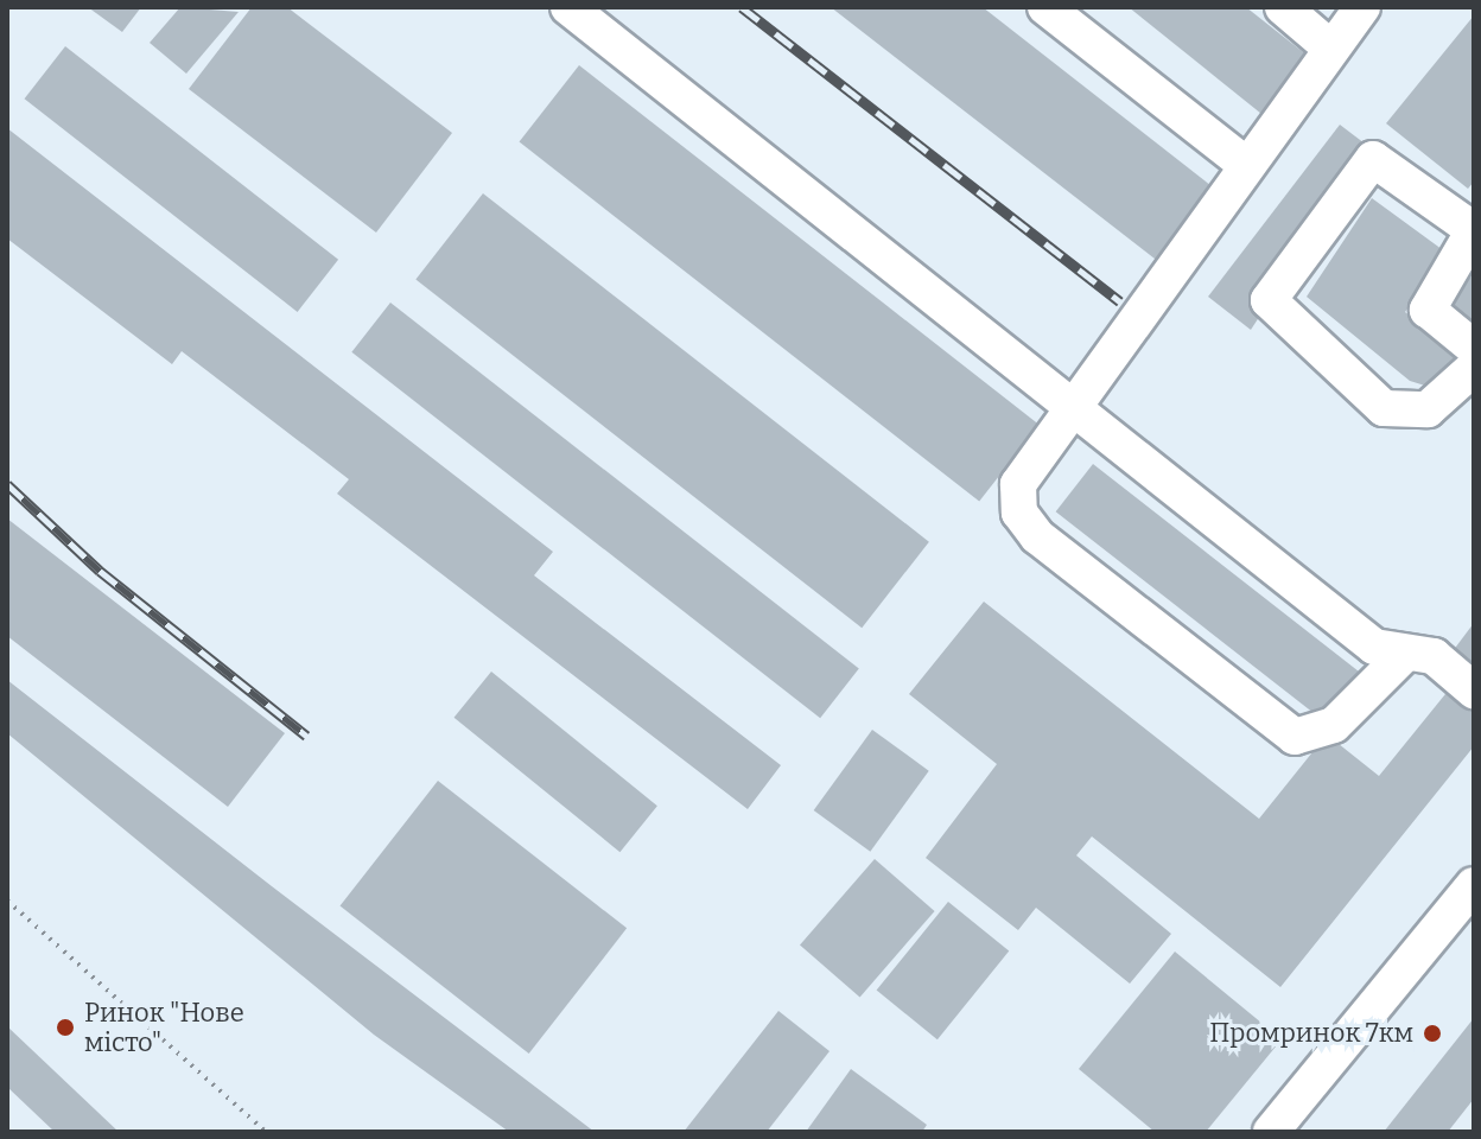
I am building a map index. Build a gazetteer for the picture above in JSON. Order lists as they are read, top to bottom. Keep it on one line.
{"places":["Ринок \"Нове місто\"","Промринок 7км"]}
